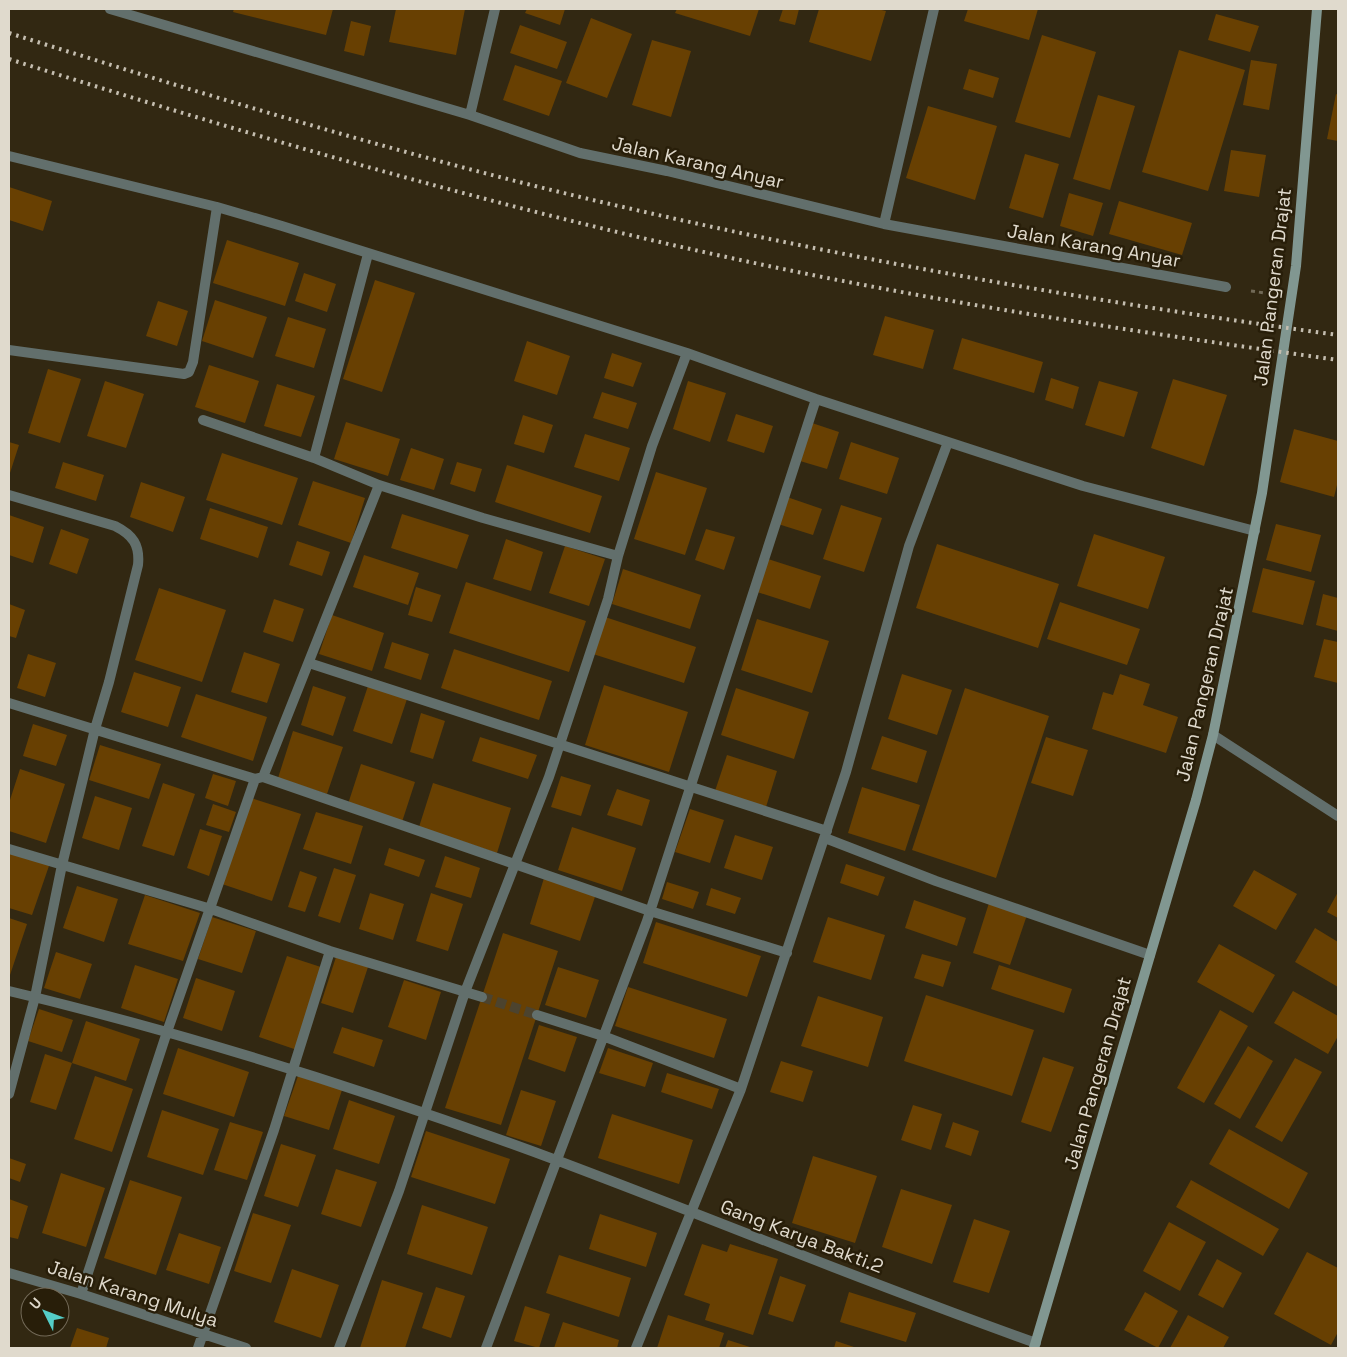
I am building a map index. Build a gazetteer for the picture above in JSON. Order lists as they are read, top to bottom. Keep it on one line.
{"streets":{"street":["Jalan Karang Anyar","Jalan Pangeran Drajat","Gang Karya Bakti.2","Jalan Karang Mulya"]},"crossings":[["Jalan Pangeran Drajat","Gang Karya Bakti.2"]],"north":"top left"}
